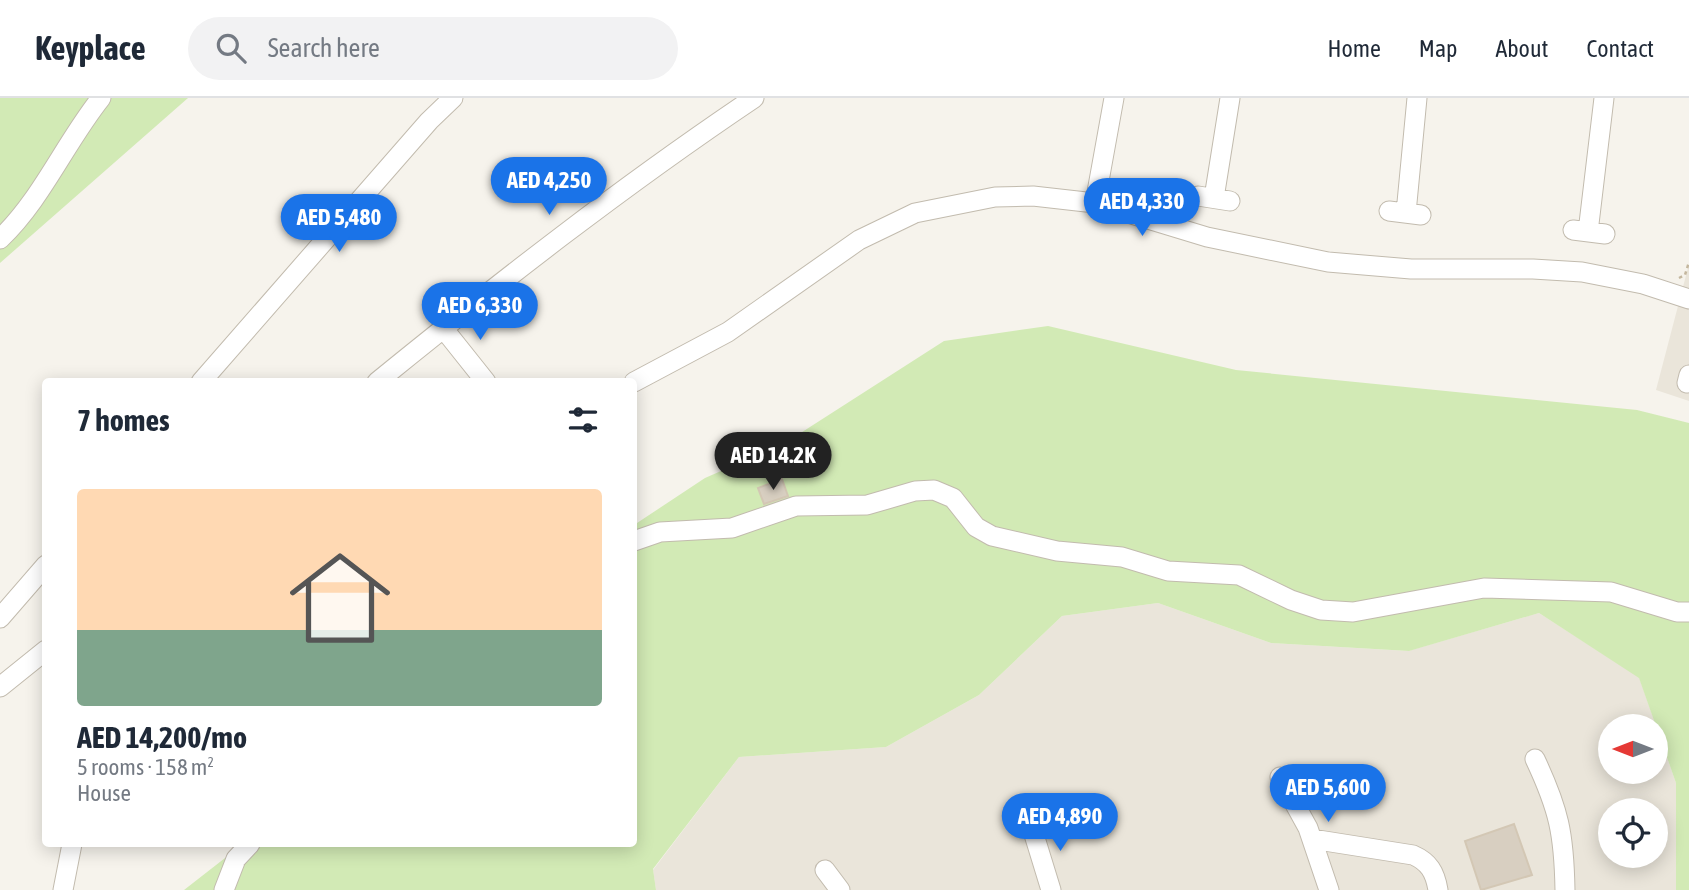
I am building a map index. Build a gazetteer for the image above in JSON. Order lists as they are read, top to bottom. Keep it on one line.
{"north":"left","page":{"header":"Keyplace","search":"Search here","nav":["Home","Map","About","Contact"],"price":["AED 4,250","AED 4,330","AED 5,480","AED 6,330","AED 14.2K","AED 5,600","AED 4,890"],"heading":"7 homes","list":[{"name":"AED 14,200/mo","note":"5 rooms · 158 m² · House"}]}}
